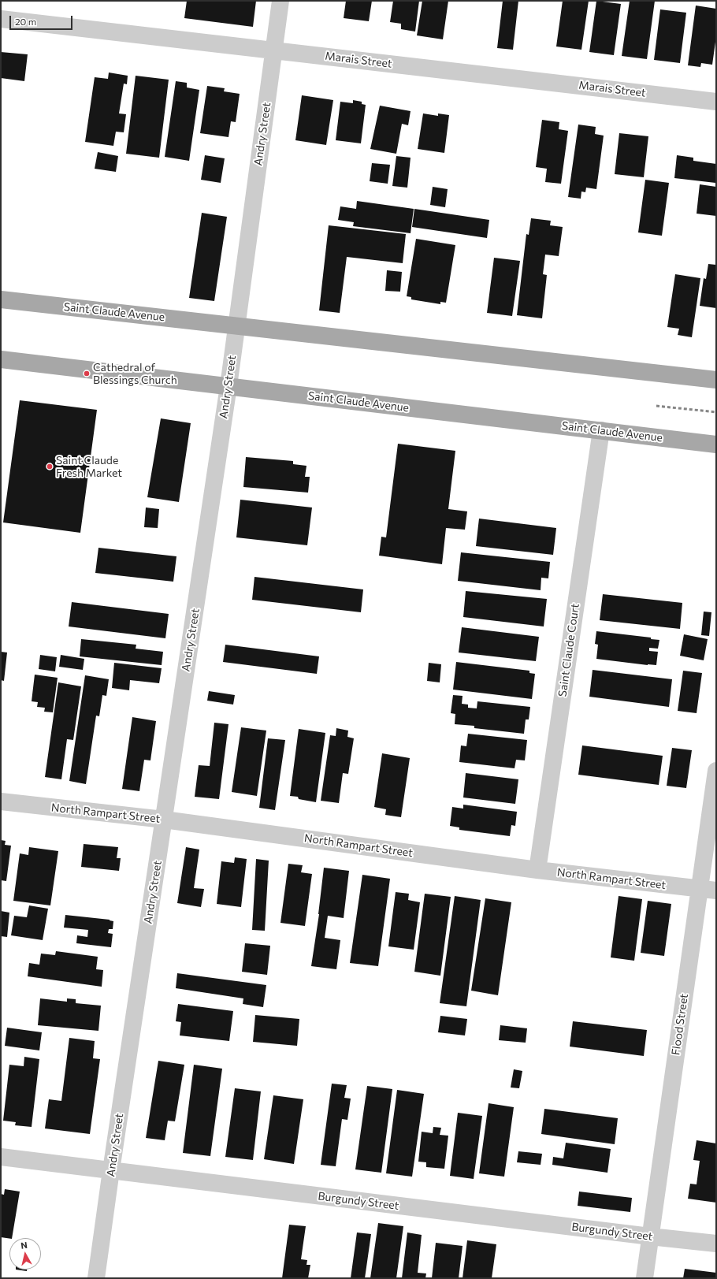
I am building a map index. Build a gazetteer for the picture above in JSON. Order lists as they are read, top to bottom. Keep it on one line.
{"streets":{"main road":["Saint Claude Avenue"],"street":["Marais Street","Andry Street","Saint Claude Court","North Rampart Street","Flood Street","Burgundy Street"]},"crossings":[["Marais Street","Andry Street"],["Andry Street","Saint Claude Avenue"],["Andry Street","North Rampart Street"],["Andry Street","Burgundy Street"],["Saint Claude Avenue","Saint Claude Court"],["Saint Claude Court","North Rampart Street"],["North Rampart Street","Flood Street"],["Flood Street","Burgundy Street"]],"places":["Cathedral of Blessings Church","Saint Claude Fresh Market"],"scale_bar":"20 m","north":"top"}
